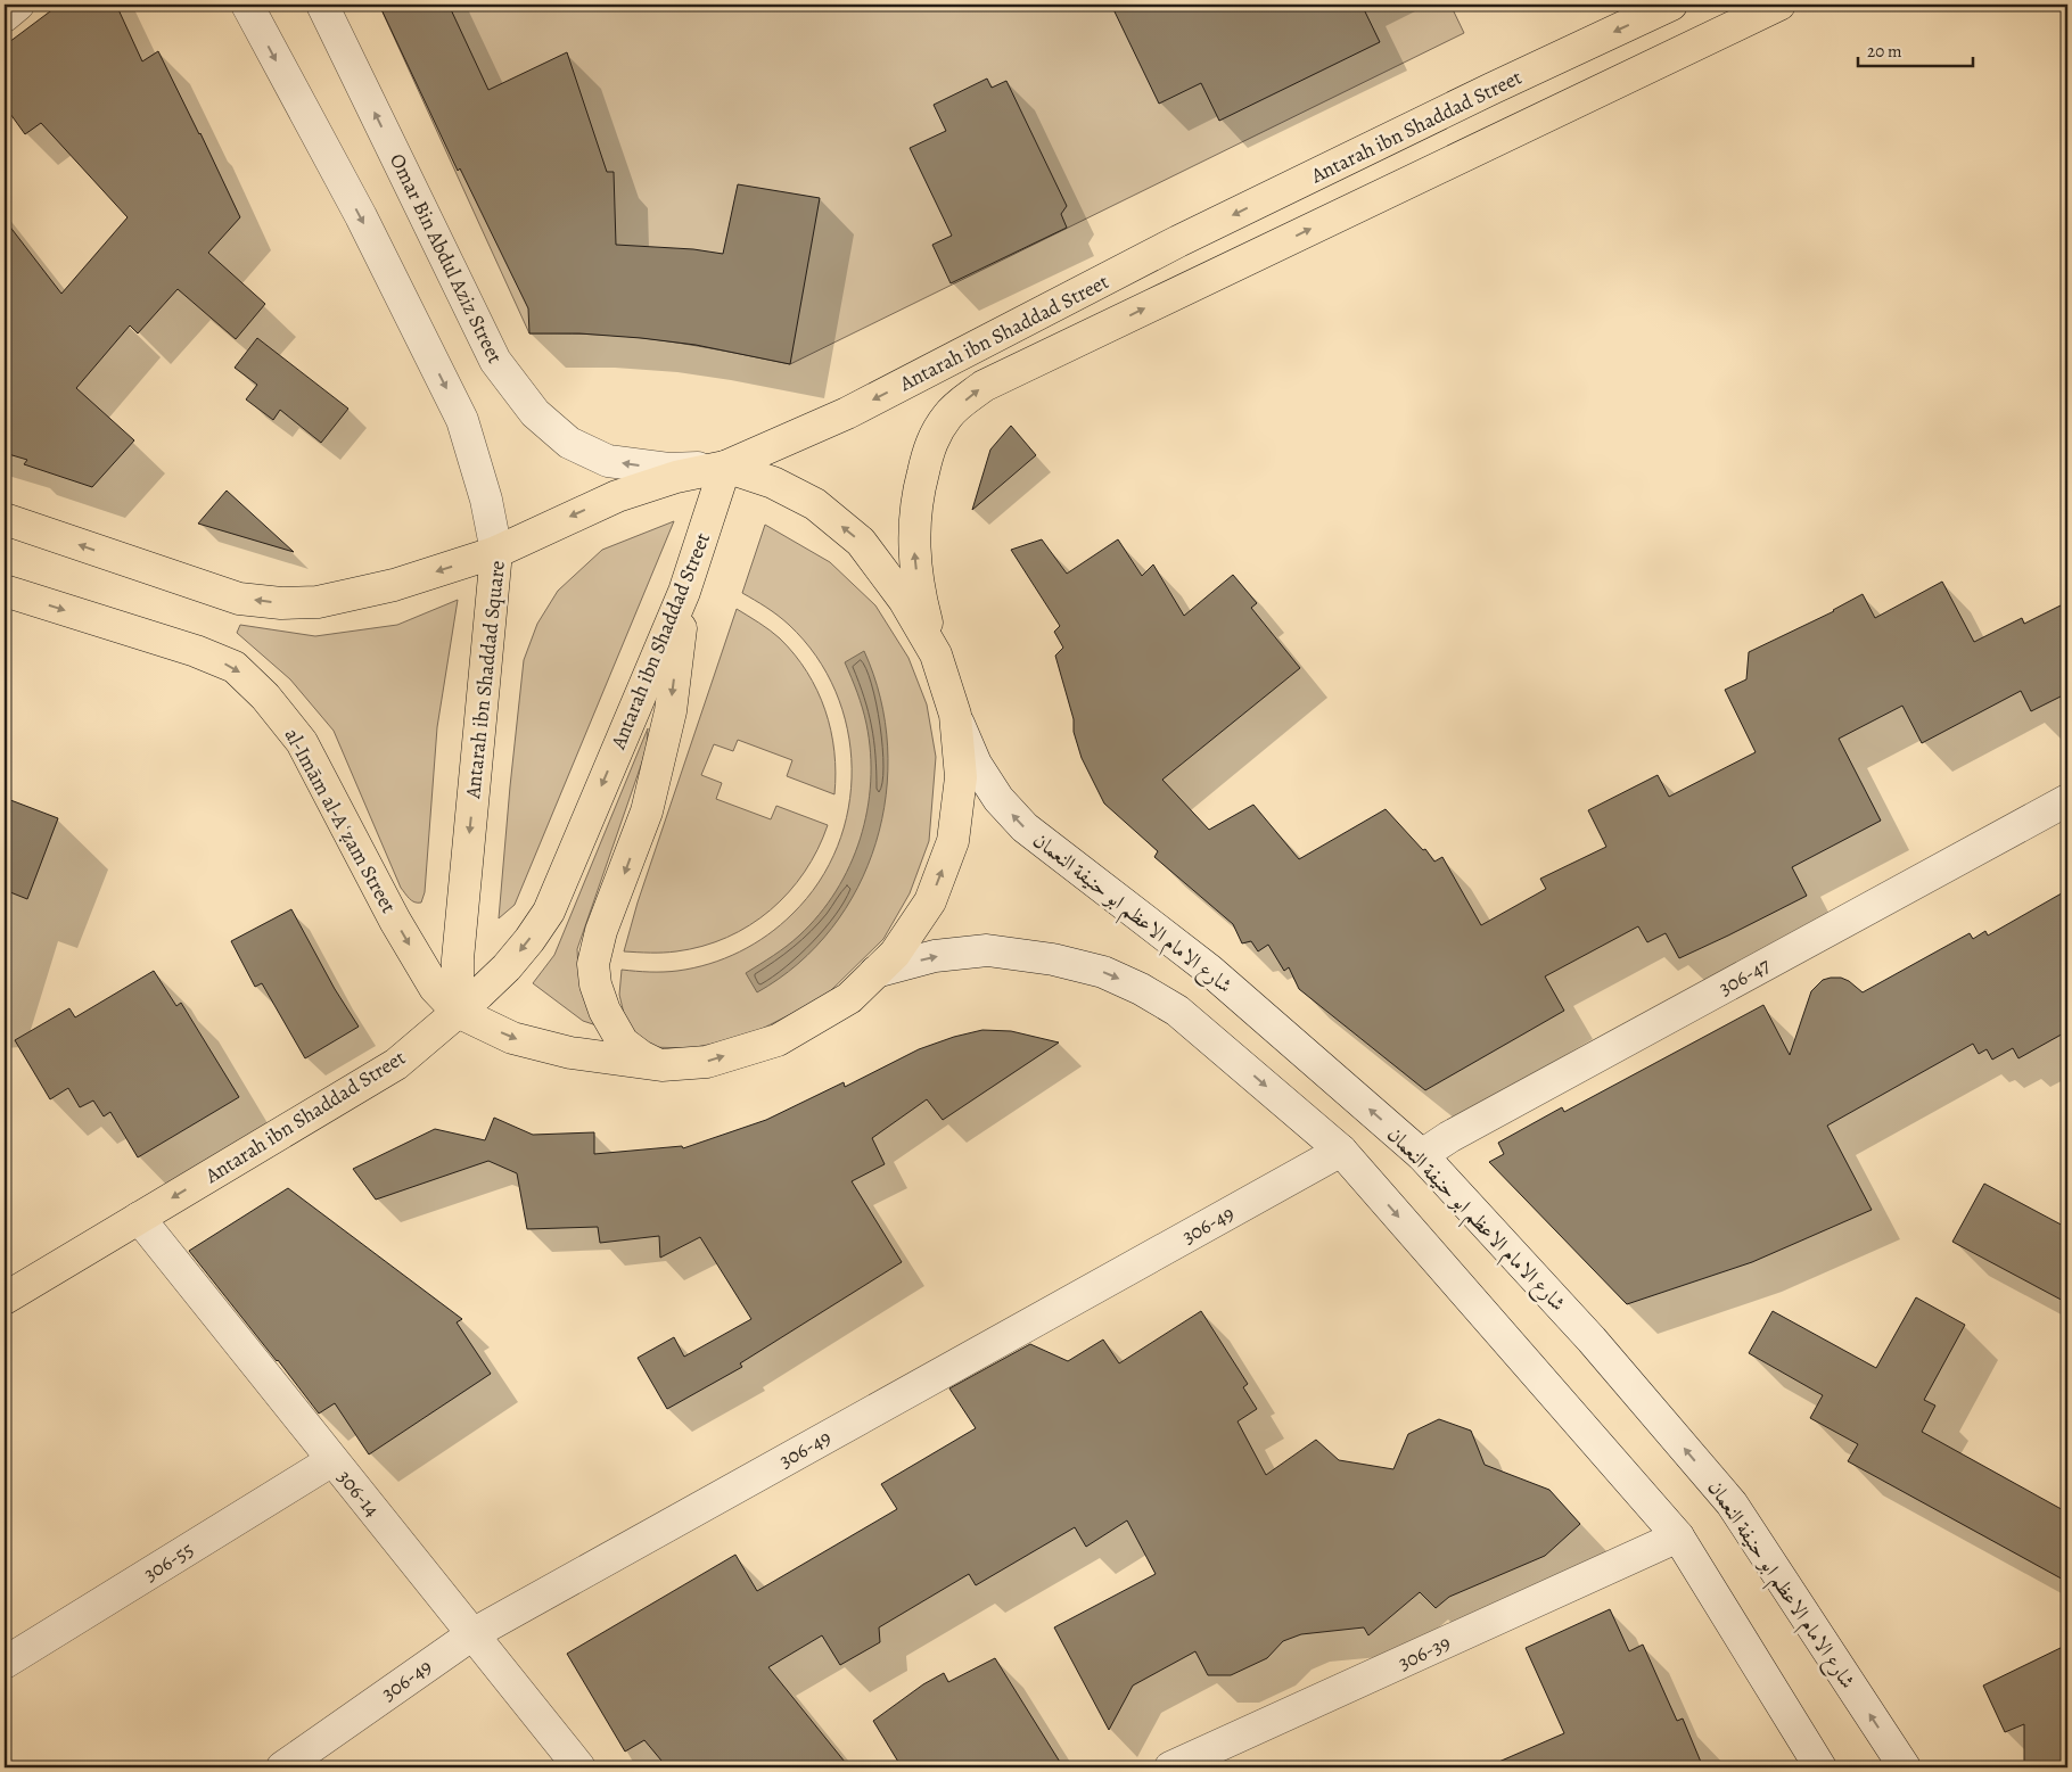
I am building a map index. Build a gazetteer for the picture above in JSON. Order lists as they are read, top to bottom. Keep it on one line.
{"streets":{"main road":["Antarah ibn Shaddad Street","Antarah ibn Shaddad Square","al-Imām al-Aʿẓam Street"],"street":["Omar Bin Abdul Aziz Street","شارع الامام الاعظم ابو حنيفة النعمان","306-47","306-49","306-14","306-55","306-39"]},"crossings":[["Antarah ibn Shaddad Street","Omar Bin Abdul Aziz Street"],["Antarah ibn Shaddad Street","Antarah ibn Shaddad Square"],["Antarah ibn Shaddad Street","al-Imām al-Aʿẓam Street"],["Antarah ibn Shaddad Street","306-14"],["Omar Bin Abdul Aziz Street","Antarah ibn Shaddad Square"],["Antarah ibn Shaddad Square","al-Imām al-Aʿẓam Street"],["شارع الامام الاعظم ابو حنيفة النعمان","306-47"],["306-49","306-14"],["306-14","306-55"]],"one_way":["Antarah ibn Shaddad Square","al-Imām al-Aʿẓam Street"],"scale_bar":"20 m"}
